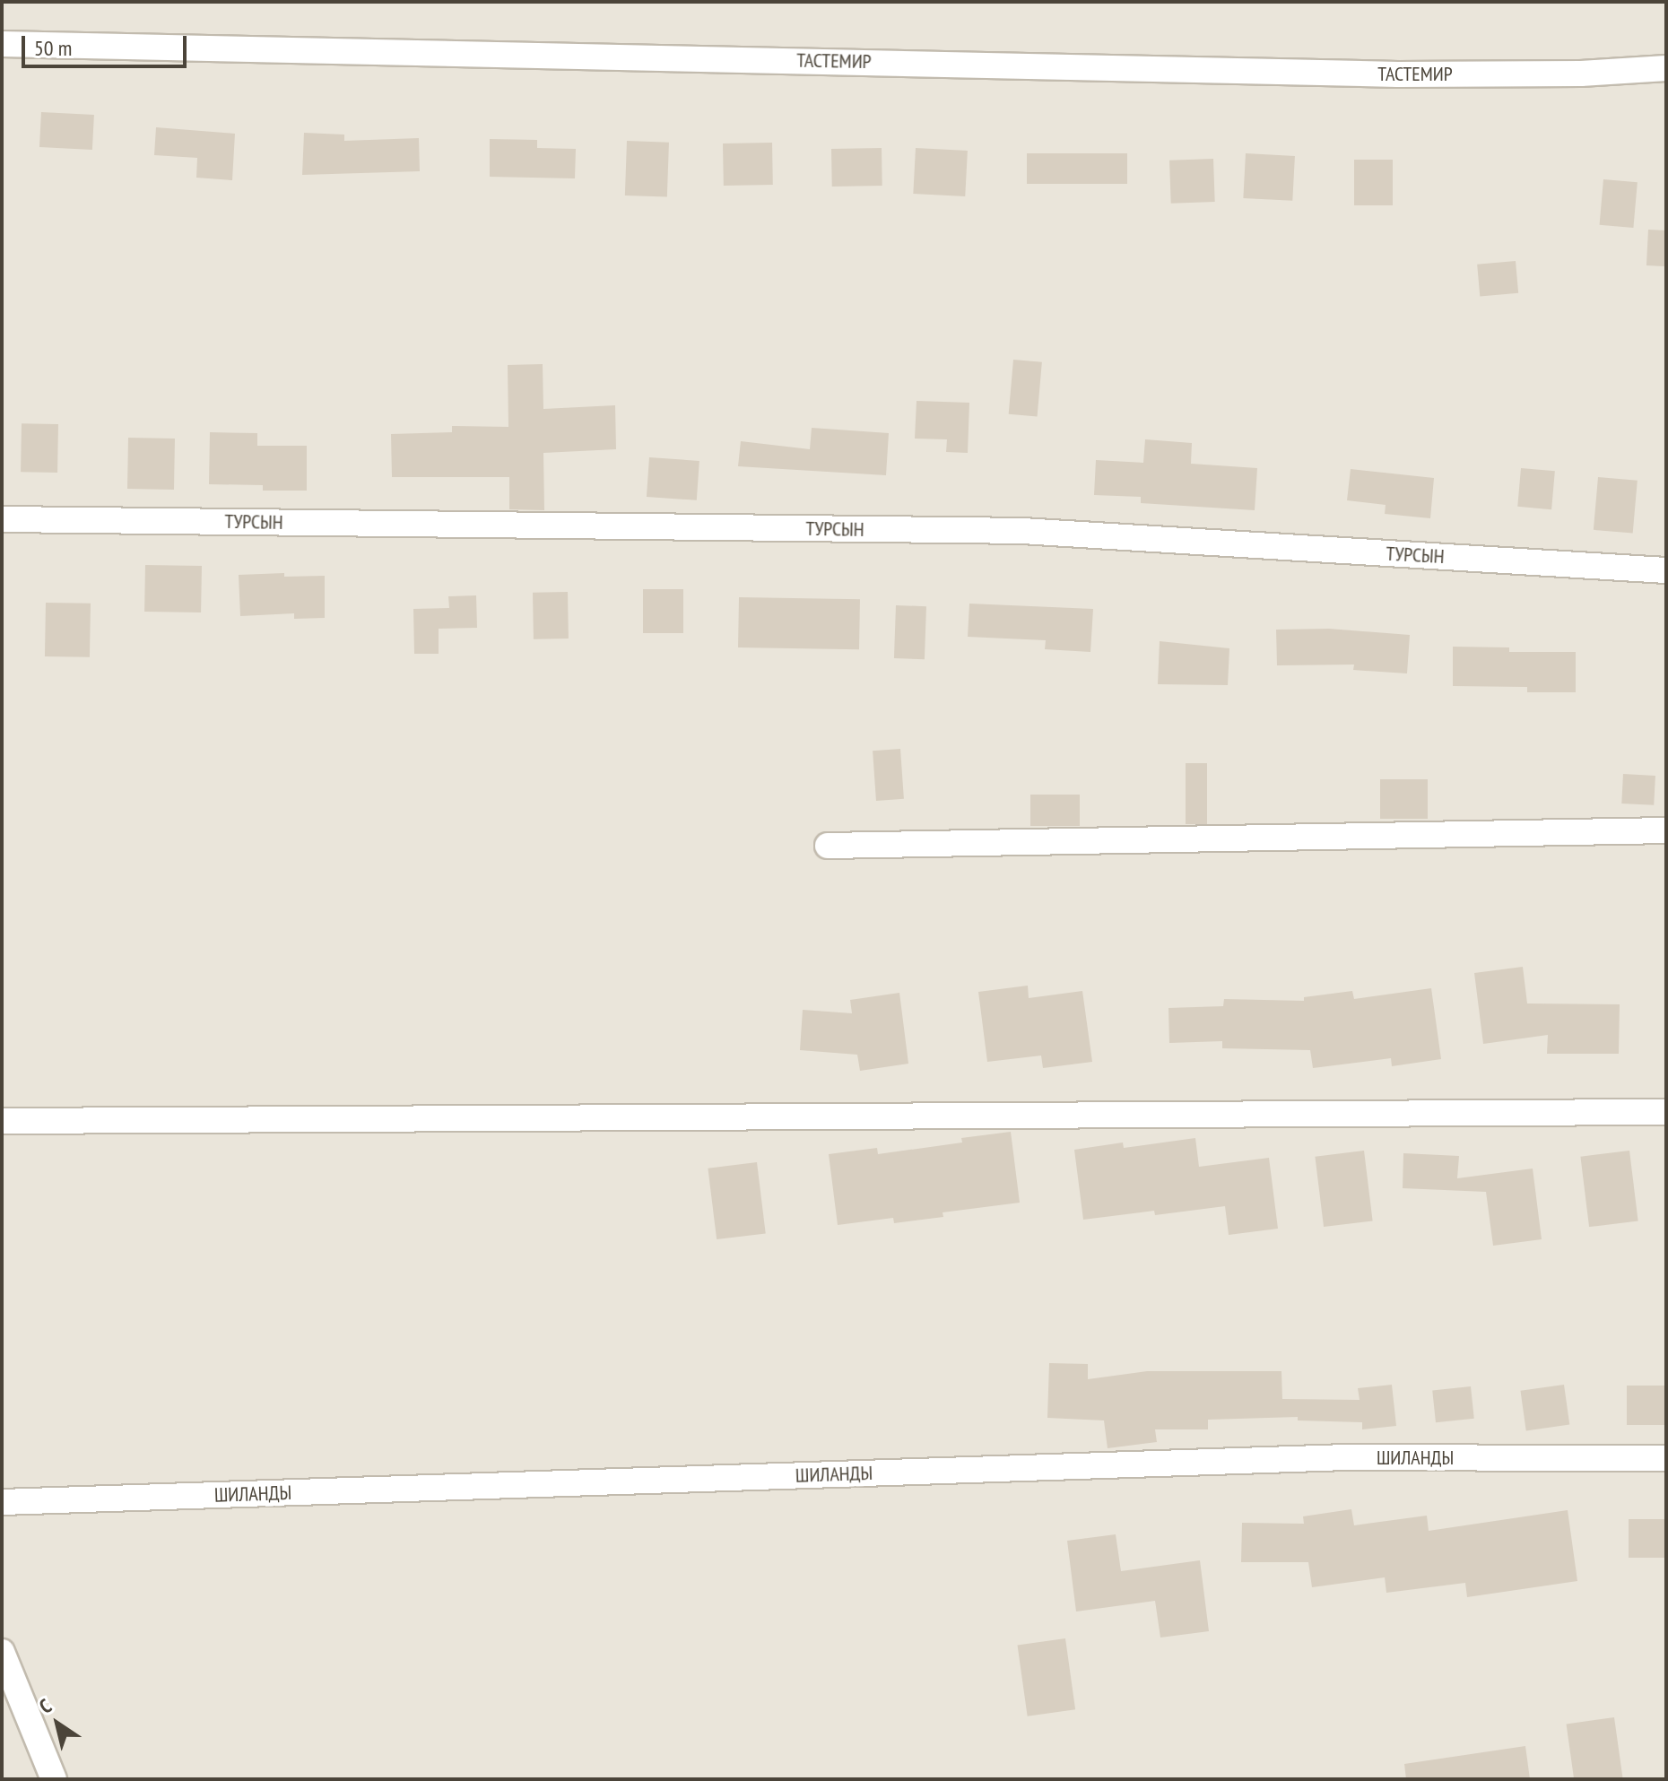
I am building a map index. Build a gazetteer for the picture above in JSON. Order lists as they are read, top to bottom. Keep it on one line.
{"streets":{"street":["ТАСТЕМИР","ТУРСЫН","ШИЛАНДЫ"]},"scale_bar":"50 m","north":"top left"}
